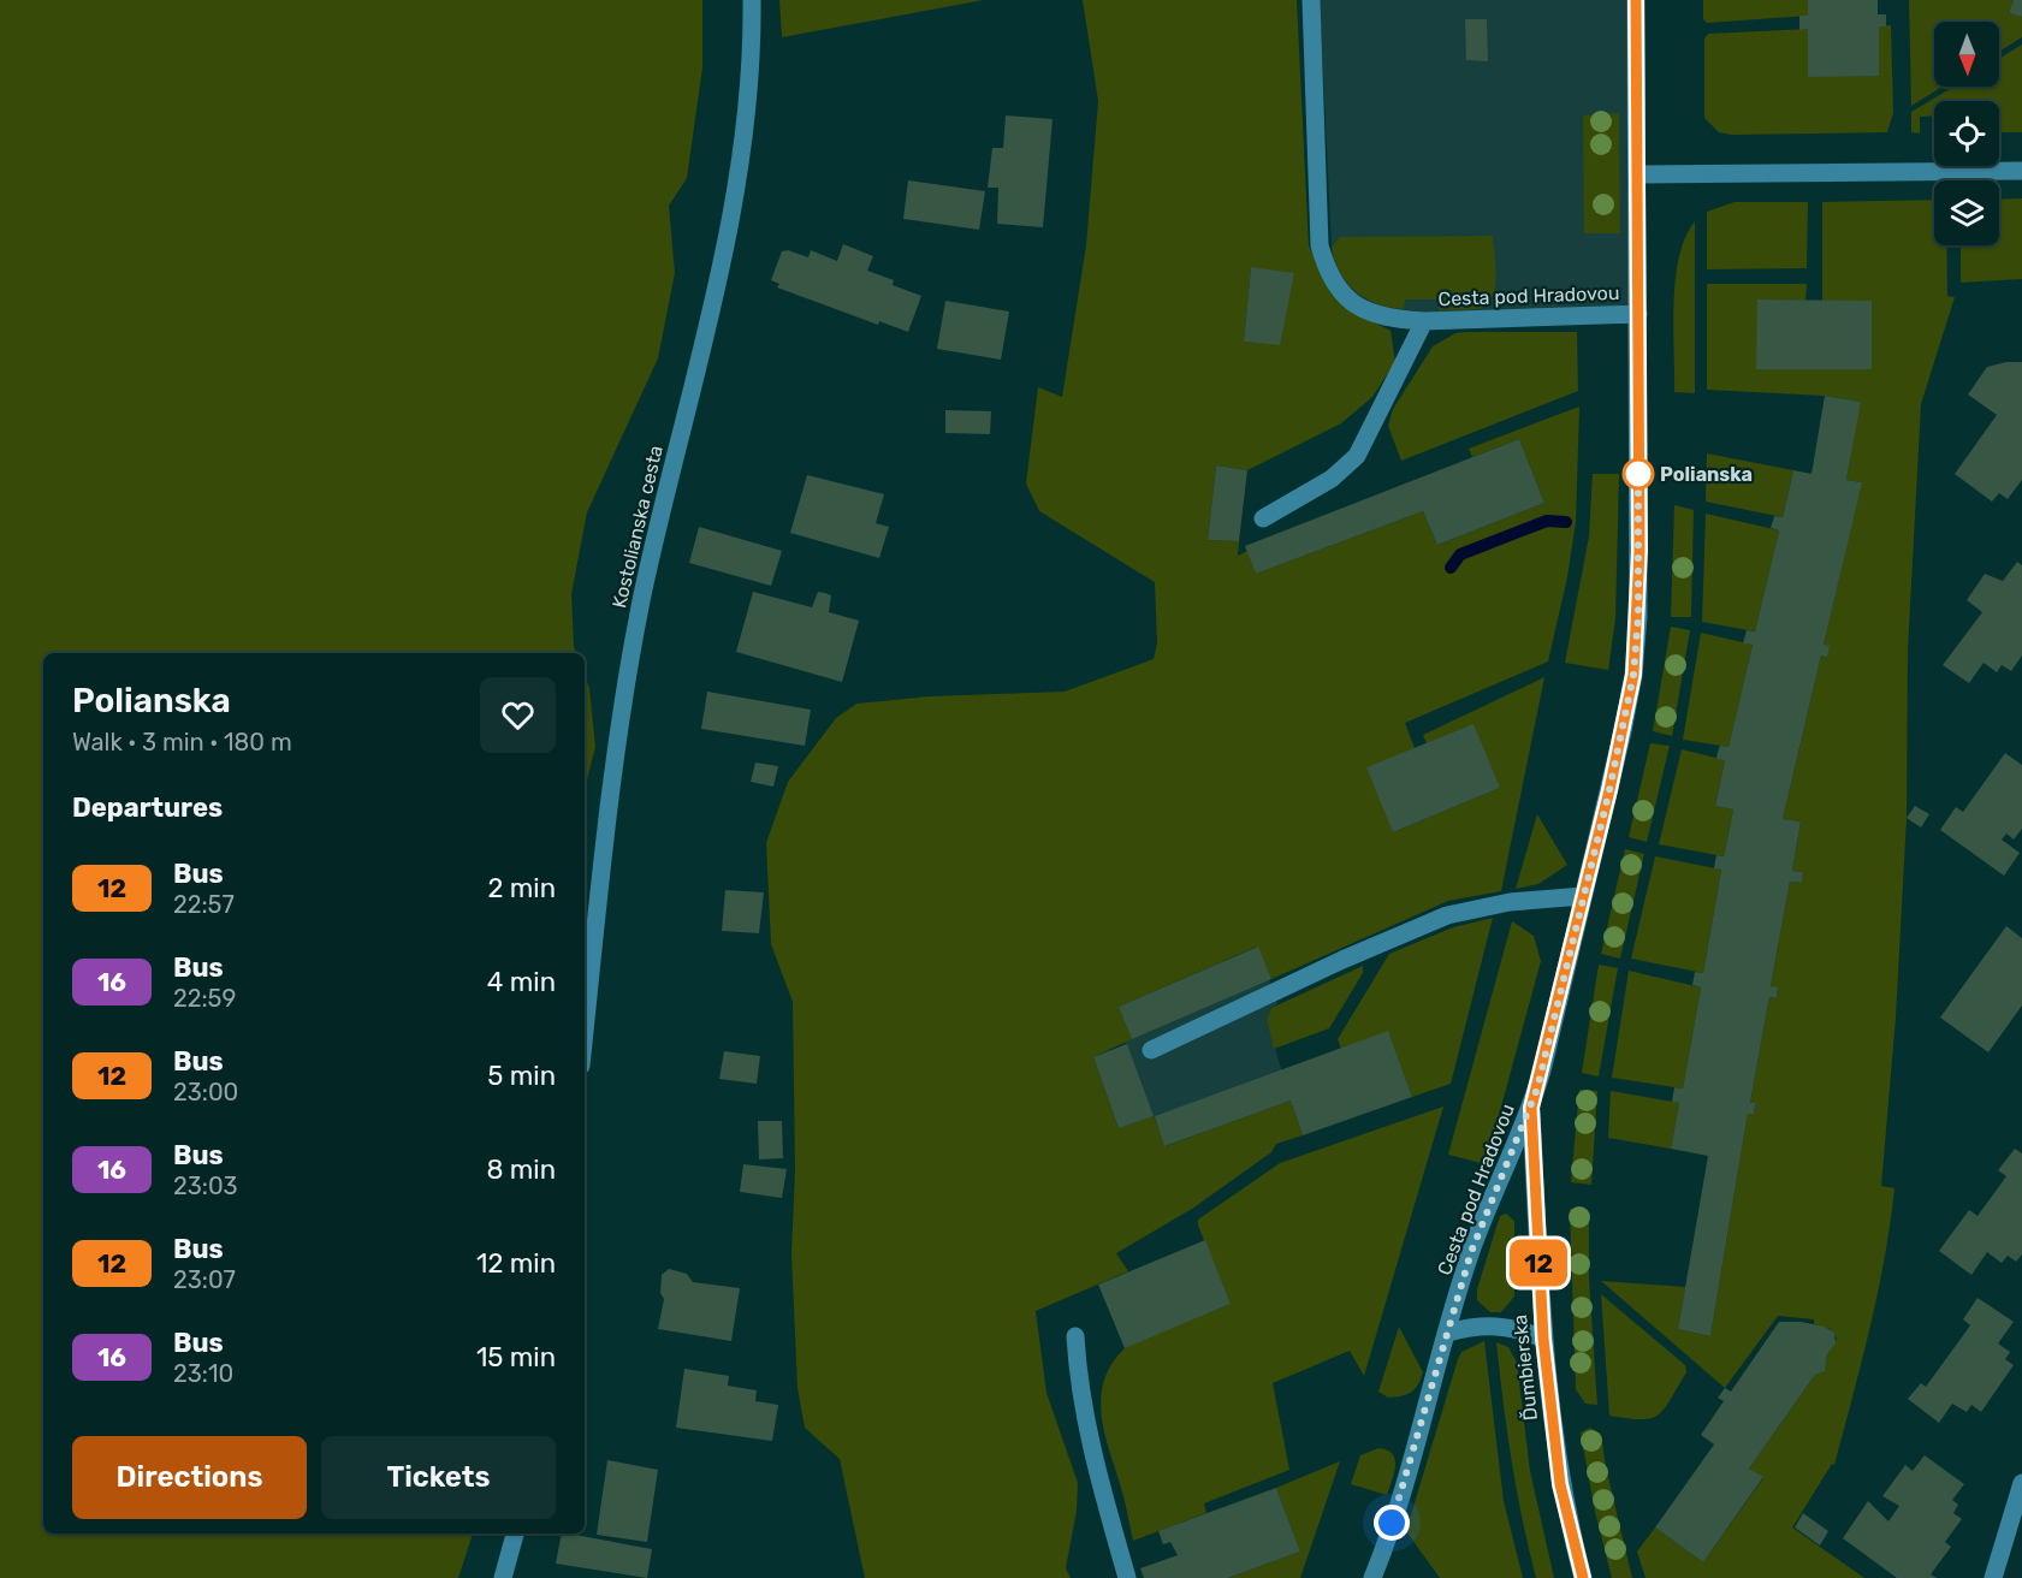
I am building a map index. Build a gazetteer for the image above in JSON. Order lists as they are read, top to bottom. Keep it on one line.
{"streets":{"street":["Cesta pod Hradovou","Kostolianska cesta","Ďumbierska"]},"crossings":[["Cesta pod Hradovou","Ďumbierska"]],"places":["Polianska"],"lines":["bus line 12"],"north":"bottom","page":{"on_map":"12","heading":[["Polianska","Walk · 3 min · 180 m"],"Departures"],"list":[{"mark":"12","name":"Bus","note":"22:57","value":"2 min"},{"mark":"16","name":"Bus","note":"22:59","value":"4 min"},{"mark":"12","name":"Bus","note":"23:00","value":"5 min"},{"mark":"16","name":"Bus","note":"23:03","value":"8 min"},{"mark":"12","name":"Bus","note":"23:07","value":"12 min"},{"mark":"16","name":"Bus","note":"23:10","value":"15 min"}],"buttons":["Directions","Tickets"]}}
